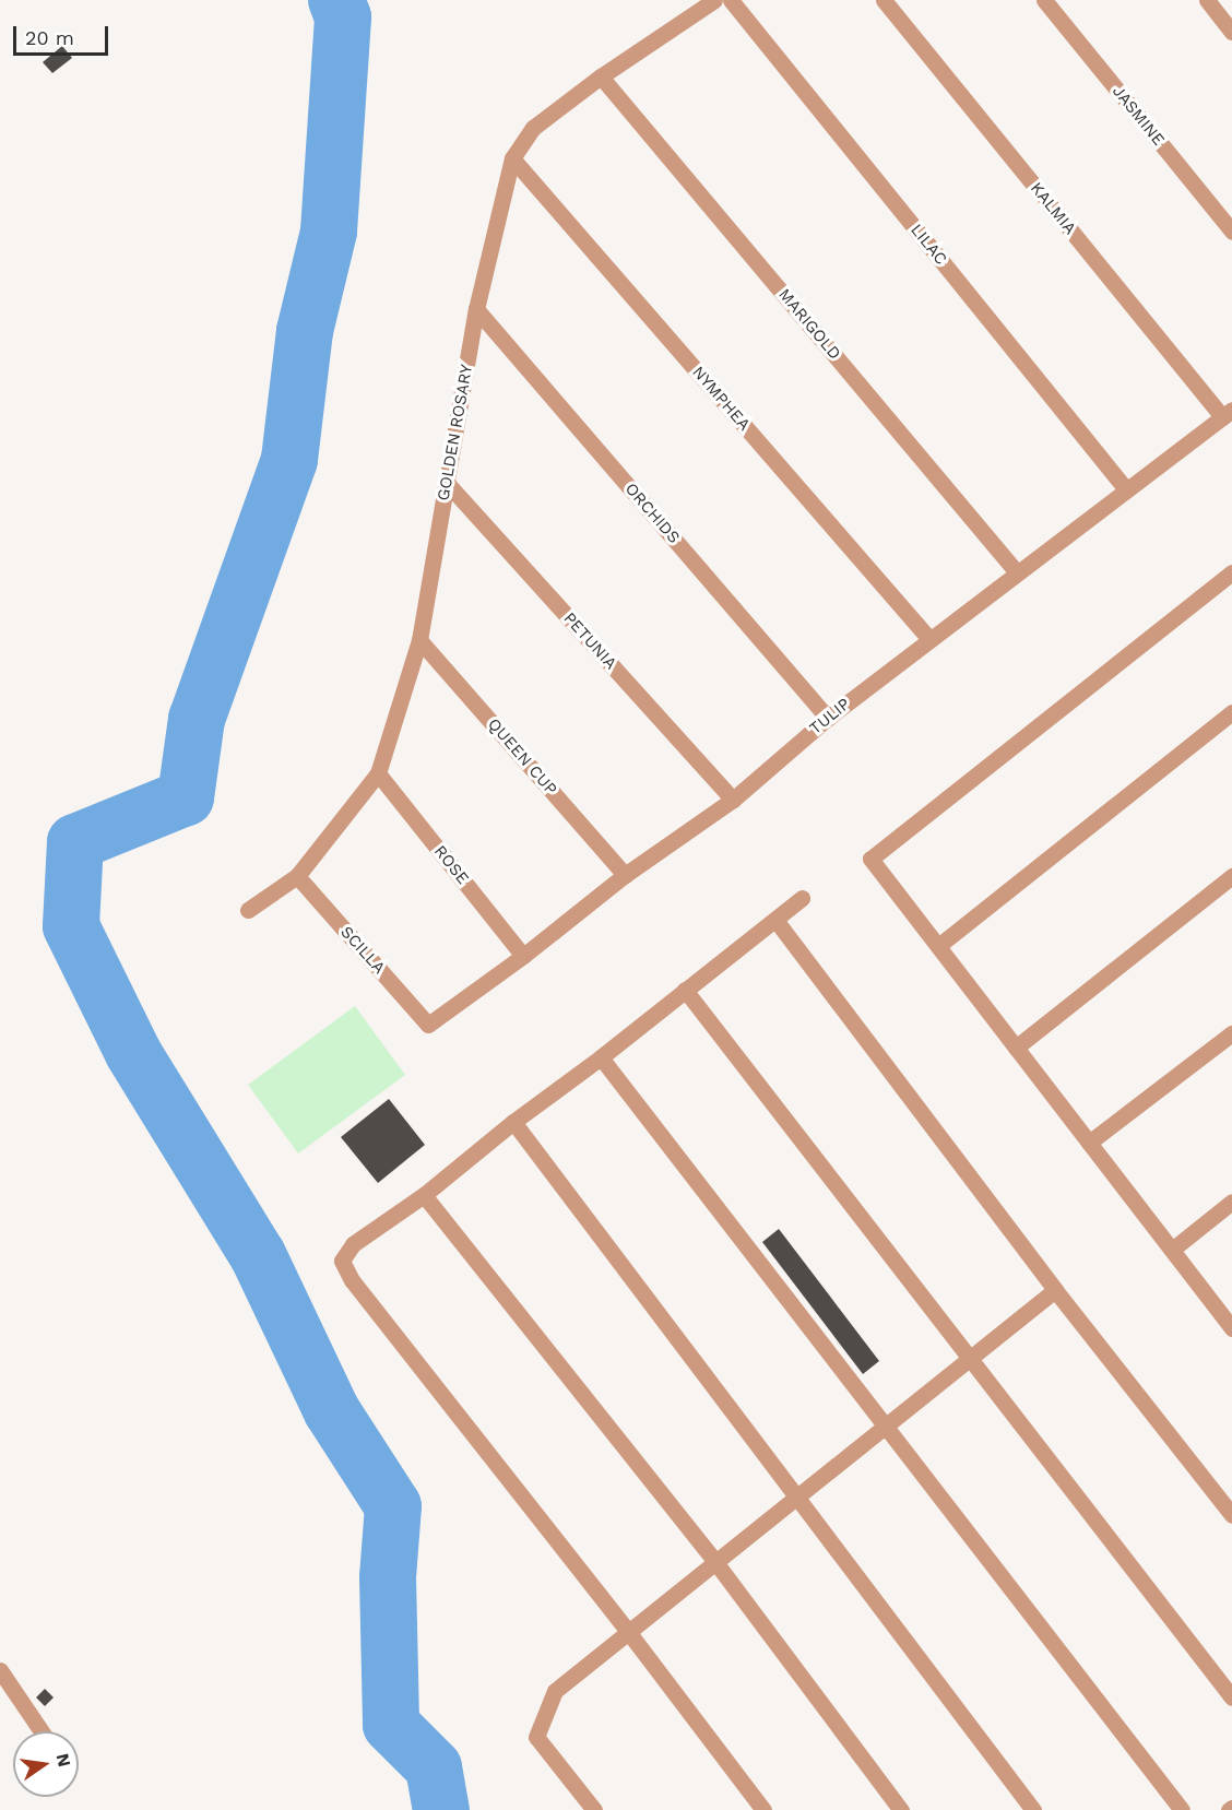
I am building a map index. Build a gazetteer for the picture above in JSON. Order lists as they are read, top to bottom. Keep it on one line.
{"streets":{"street":["JASMINE","KALMIA","LILAC","MARIGOLD","NYMPHEA","GOLDEN ROSARY","ORCHIDS","PETUNIA","TULIP","QUEEN CUP","ROSE","SCILLA"]},"crossings":[["KALMIA","TULIP"],["LILAC","TULIP"],["MARIGOLD","GOLDEN ROSARY"],["MARIGOLD","TULIP"],["NYMPHEA","GOLDEN ROSARY"],["NYMPHEA","TULIP"],["GOLDEN ROSARY","ORCHIDS"],["GOLDEN ROSARY","PETUNIA"],["GOLDEN ROSARY","QUEEN CUP"],["GOLDEN ROSARY","ROSE"],["GOLDEN ROSARY","SCILLA"],["ORCHIDS","TULIP"],["PETUNIA","TULIP"],["TULIP","QUEEN CUP"],["TULIP","ROSE"],["TULIP","SCILLA"]],"scale_bar":"20 m","north":"right"}
